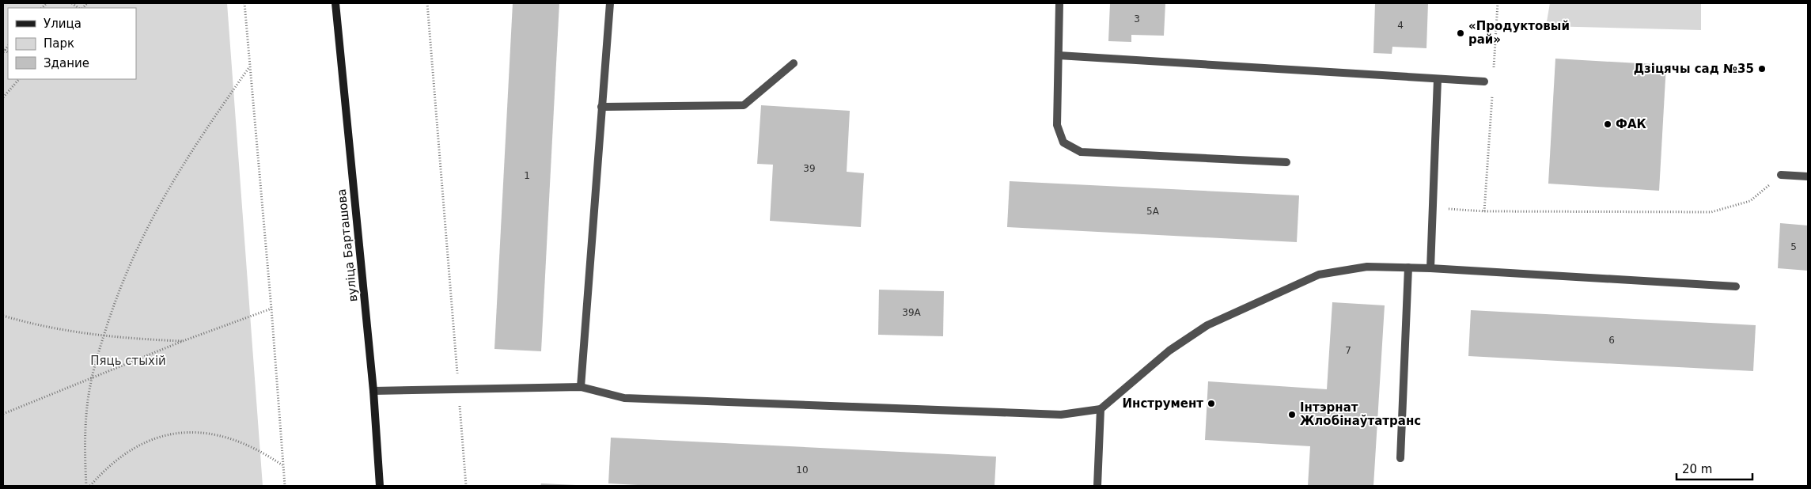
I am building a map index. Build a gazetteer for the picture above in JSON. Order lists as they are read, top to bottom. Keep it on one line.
{"streets":{"main road":["вуліца Барташова"]},"parks":["Пяць стыхій"],"places":["«Продуктовый рай»","Дзіцячы сад №35","ФАК","Инструмент","Інтэрнат Жлобінаўтатранс"],"house_numbers":["3","4","39","1","5А","5","39А","6","7","10"],"legend":["Улица","Парк","Здание"],"scale_bar":"20 m"}
